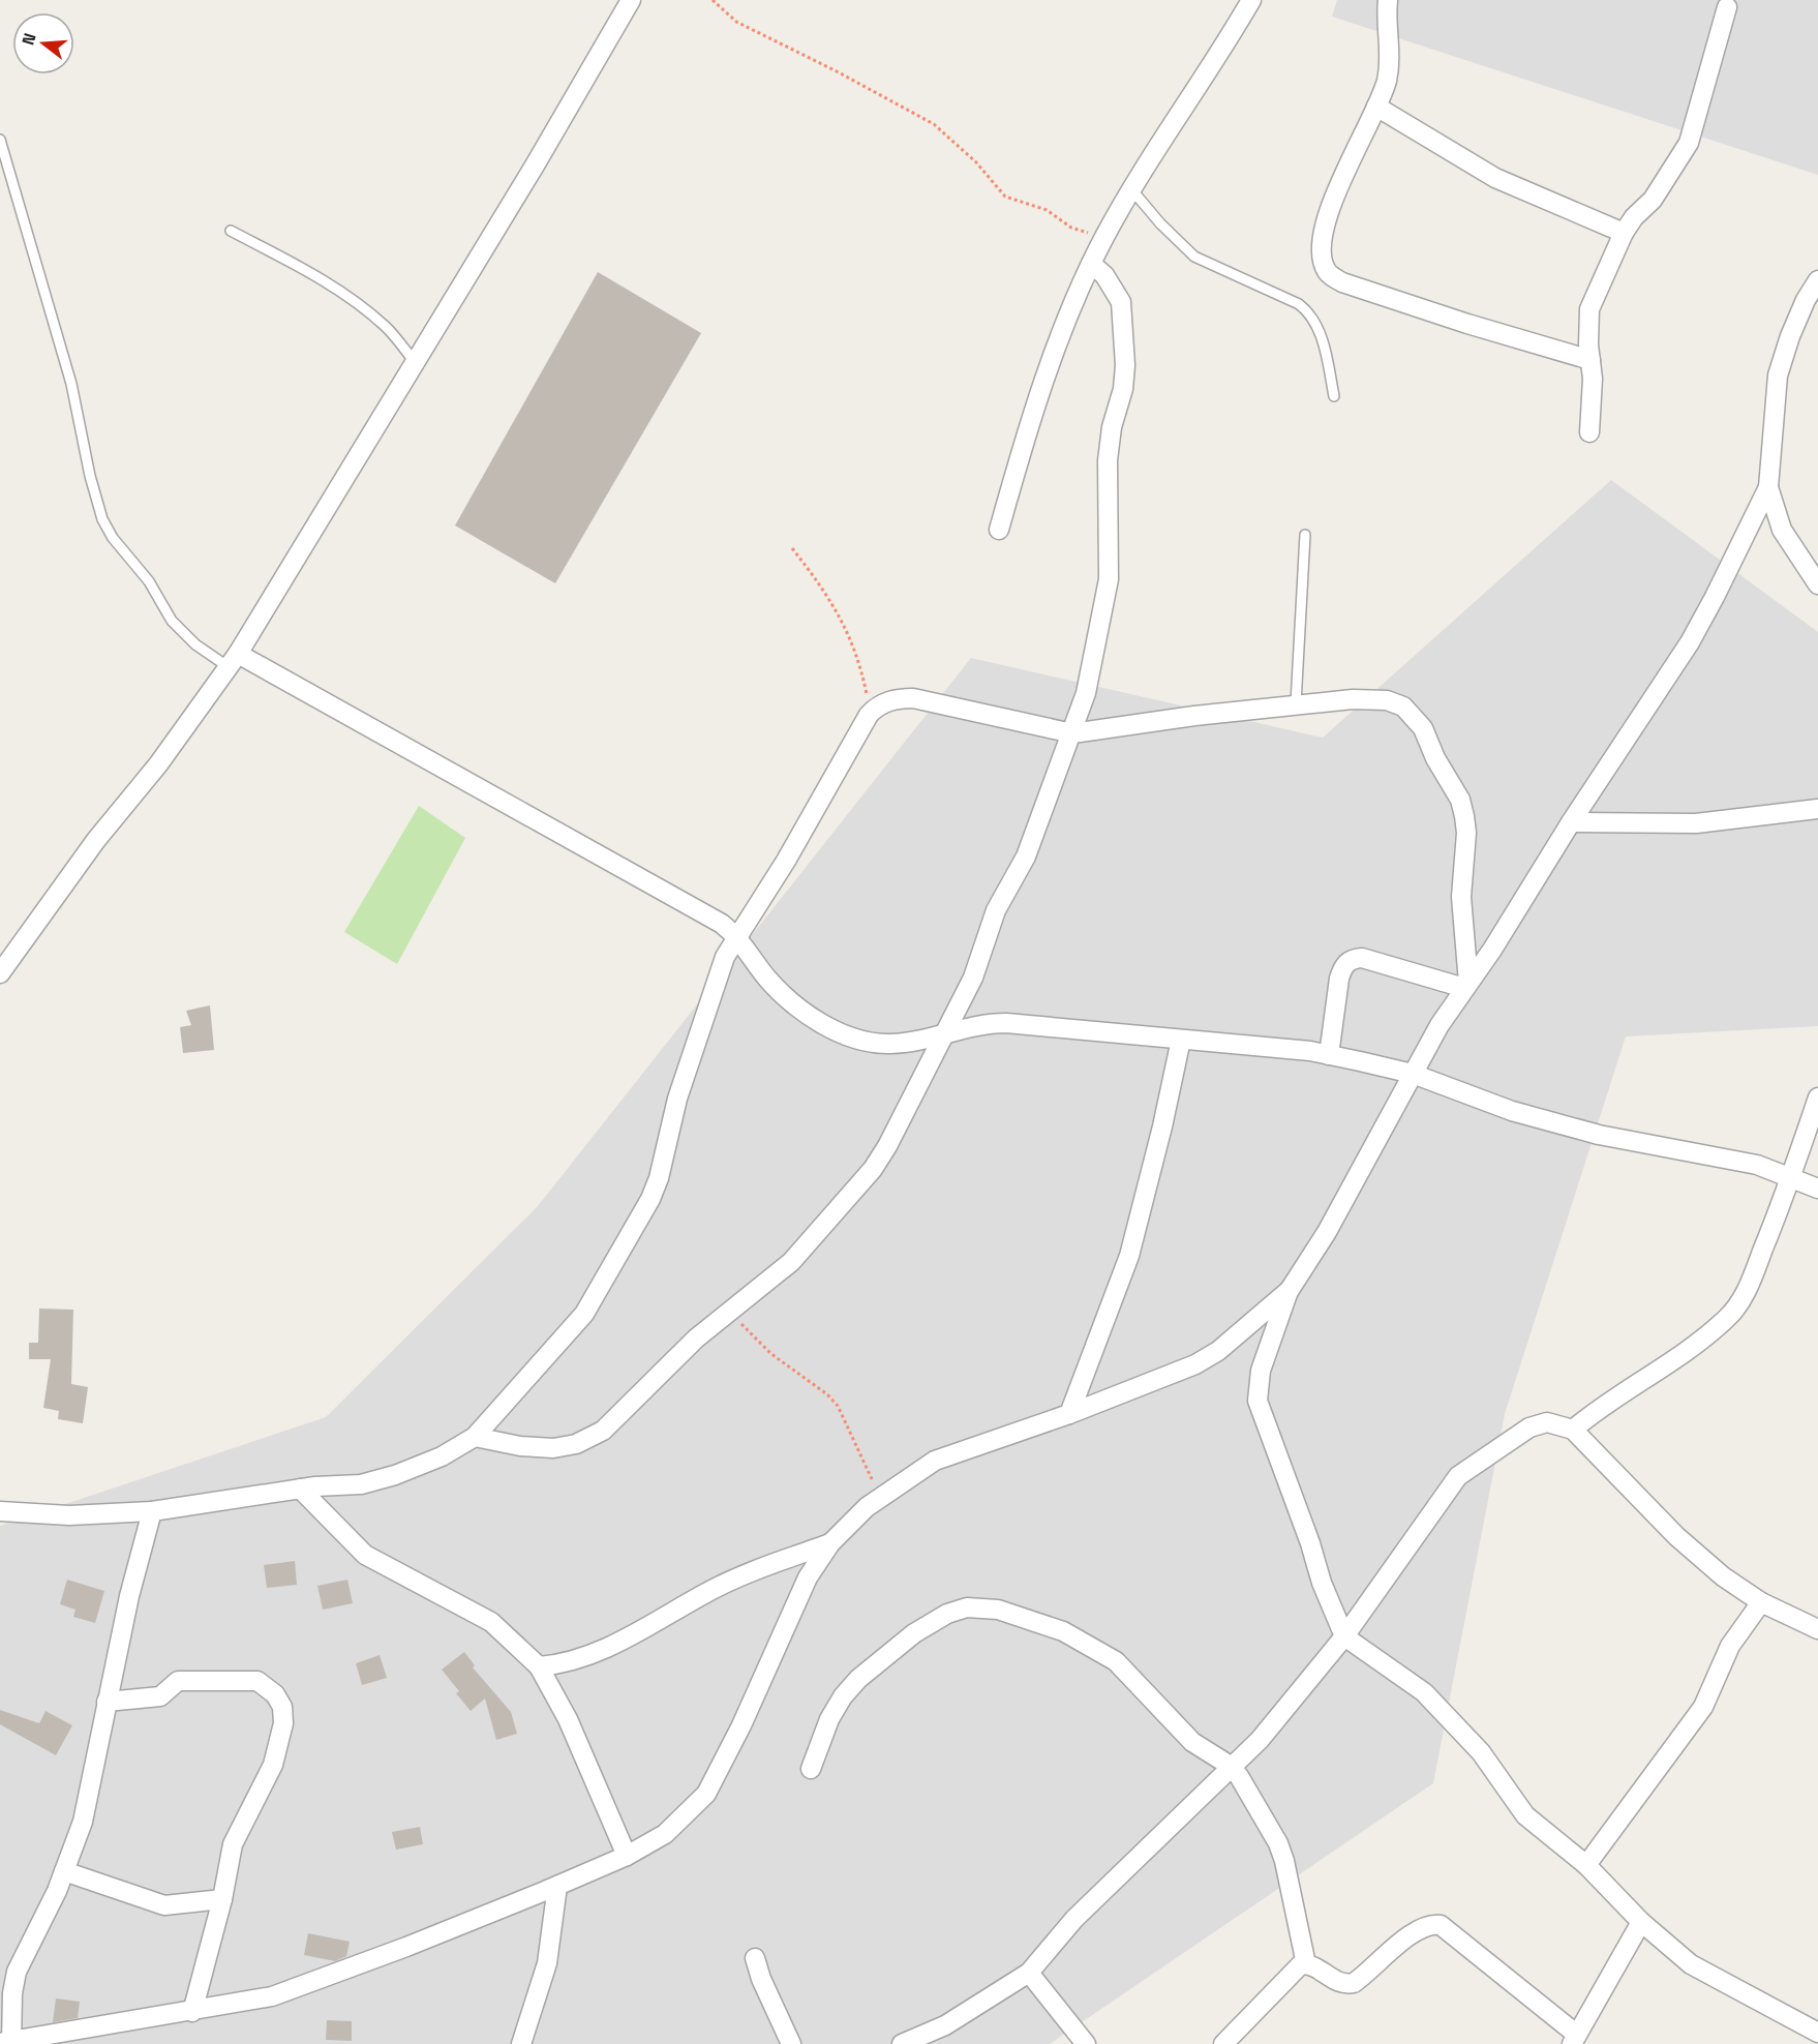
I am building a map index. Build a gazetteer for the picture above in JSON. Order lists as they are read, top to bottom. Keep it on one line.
{"north":"left"}
